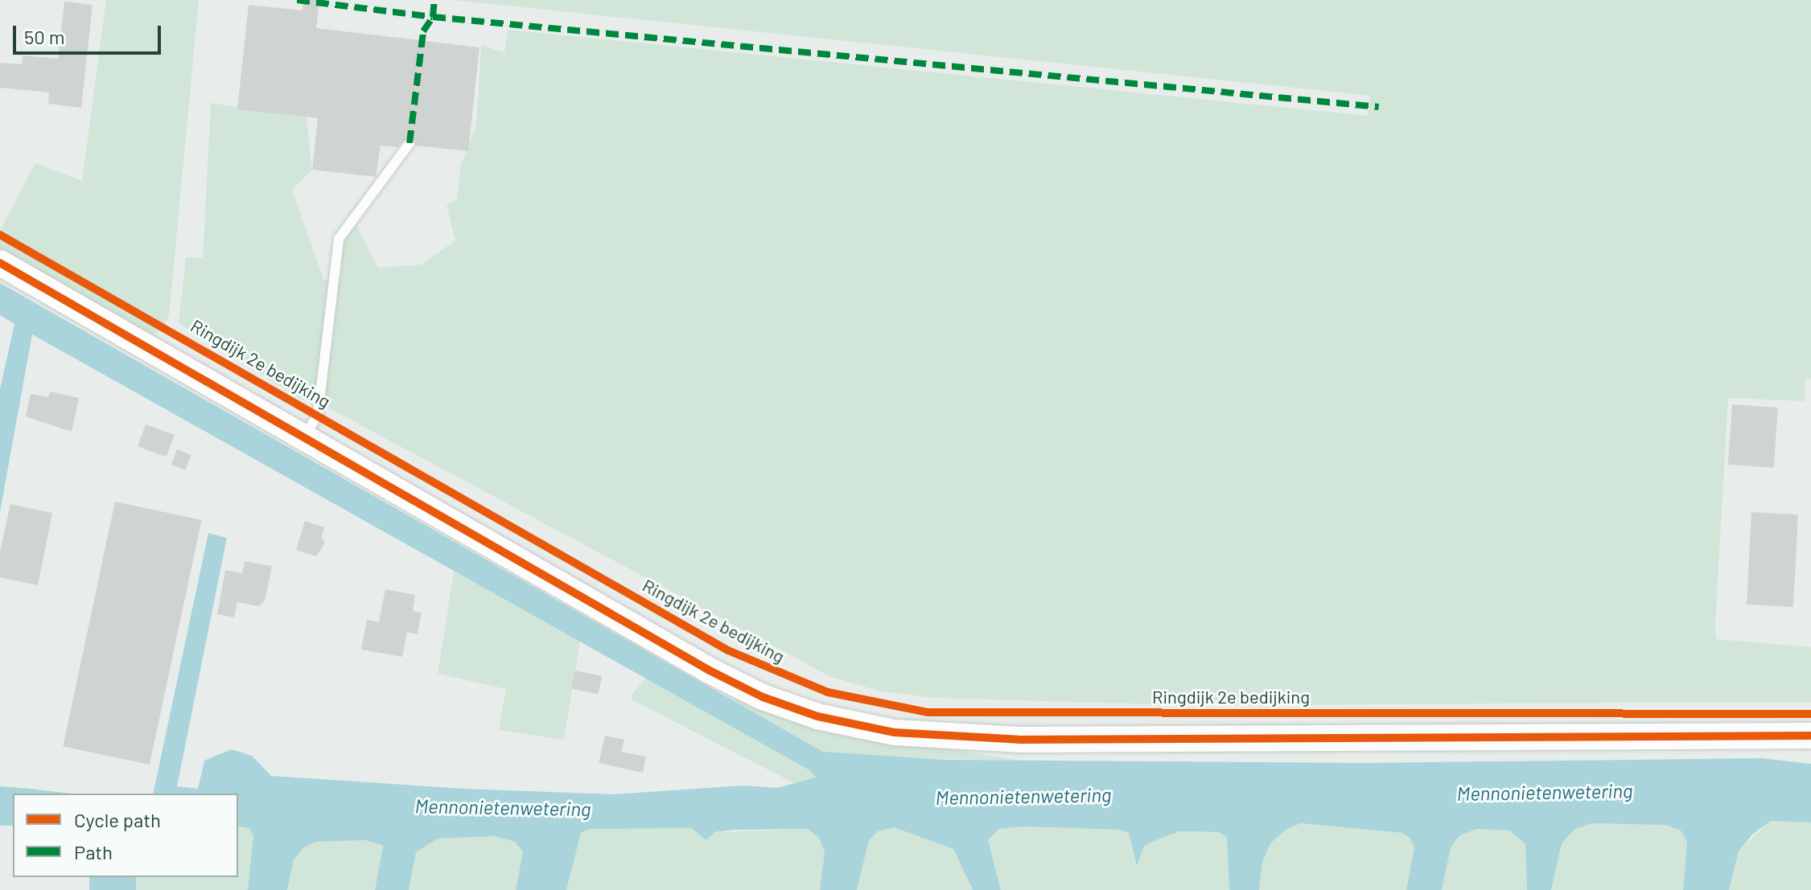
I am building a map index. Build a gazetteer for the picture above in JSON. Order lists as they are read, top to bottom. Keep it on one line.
{"streets":{"cycle path":["Ringdijk 2e bedijking"]},"water":["Mennonietenwetering"],"legend":["Cycle path","Path"],"scale_bar":"50 m"}
